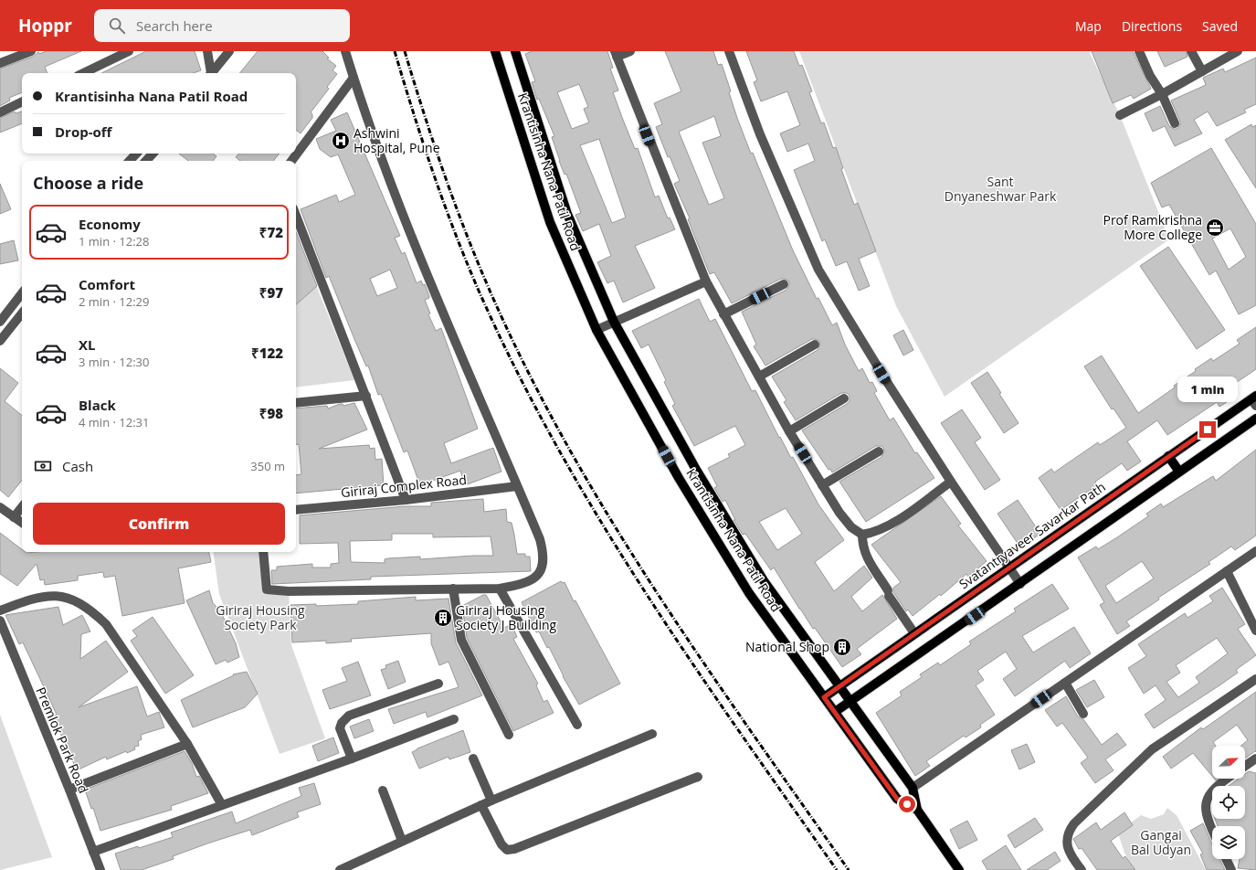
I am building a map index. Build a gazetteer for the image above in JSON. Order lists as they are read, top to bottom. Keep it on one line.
{"streets":{"main road":["Krantisinha Nana Patil Road","Svatantryaveer Savarkar Path"],"street":["Giriraj Complex Road","Premlok Park Road"]},"crossings":[["Krantisinha Nana Patil Road","Svatantryaveer Savarkar Path"]],"parks":["Sant Dnyaneshwar Park","Giriraj Housing Society Park","Gangai Bal Udyan"],"places":{"hospital":["Ashwini Hospital, Pune"],"office":["Prof Ramkrishna More College"],"building":["Giriraj Housing Society J Building","National Shop"]},"north":"top right","page":{"header":"Hoppr","search":"Search here","nav":["Map","Directions","Saved"],"banner":["Krantisinha Nana Patil Road","Drop-off"],"heading":"Choose a ride","list":[{"name":"Economy","note":"1 min · 12:28","value":"₹72"},{"name":"Comfort","note":"2 min · 12:29","value":"₹97"},{"name":"XL","note":"3 min · 12:30","value":"₹122"},{"name":"Black","note":"4 min · 12:31","value":"₹98"}],"bubble":"1 min","pay":["Cash","350 m"],"buttons":"Confirm"}}
